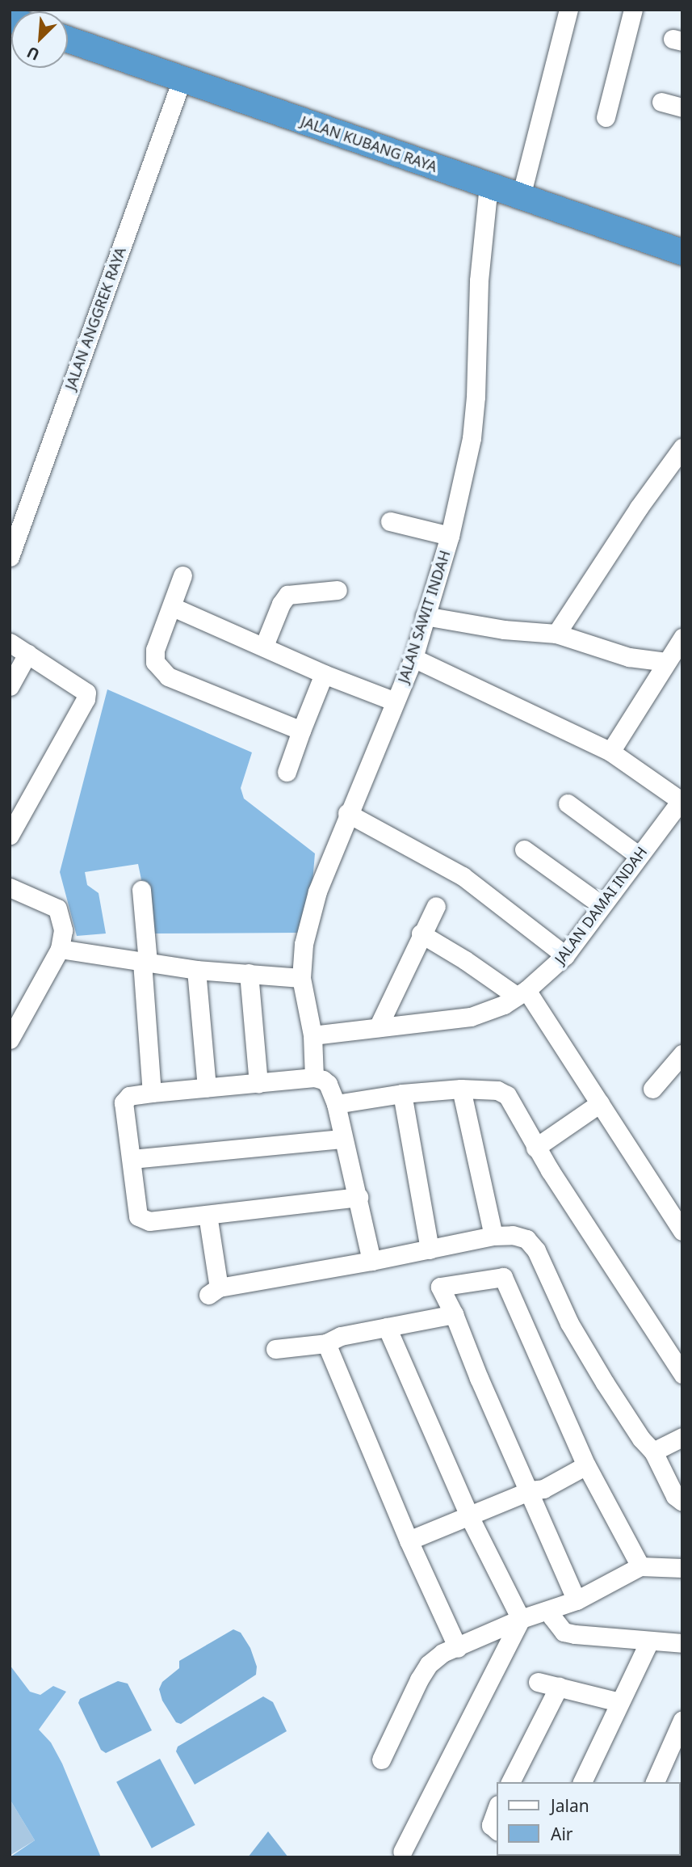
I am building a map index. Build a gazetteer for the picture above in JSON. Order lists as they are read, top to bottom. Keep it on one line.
{"streets":{"highway":["JALAN KUBANG RAYA"],"street":["JALAN ANGGREK RAYA","JALAN SAWIT INDAH","JALAN DAMAI INDAH"]},"crossings":[["JALAN KUBANG RAYA","JALAN ANGGREK RAYA"],["JALAN KUBANG RAYA","JALAN SAWIT INDAH"],["JALAN SAWIT INDAH","JALAN DAMAI INDAH"]],"legend":["Jalan","Air"],"north":"bottom left"}
